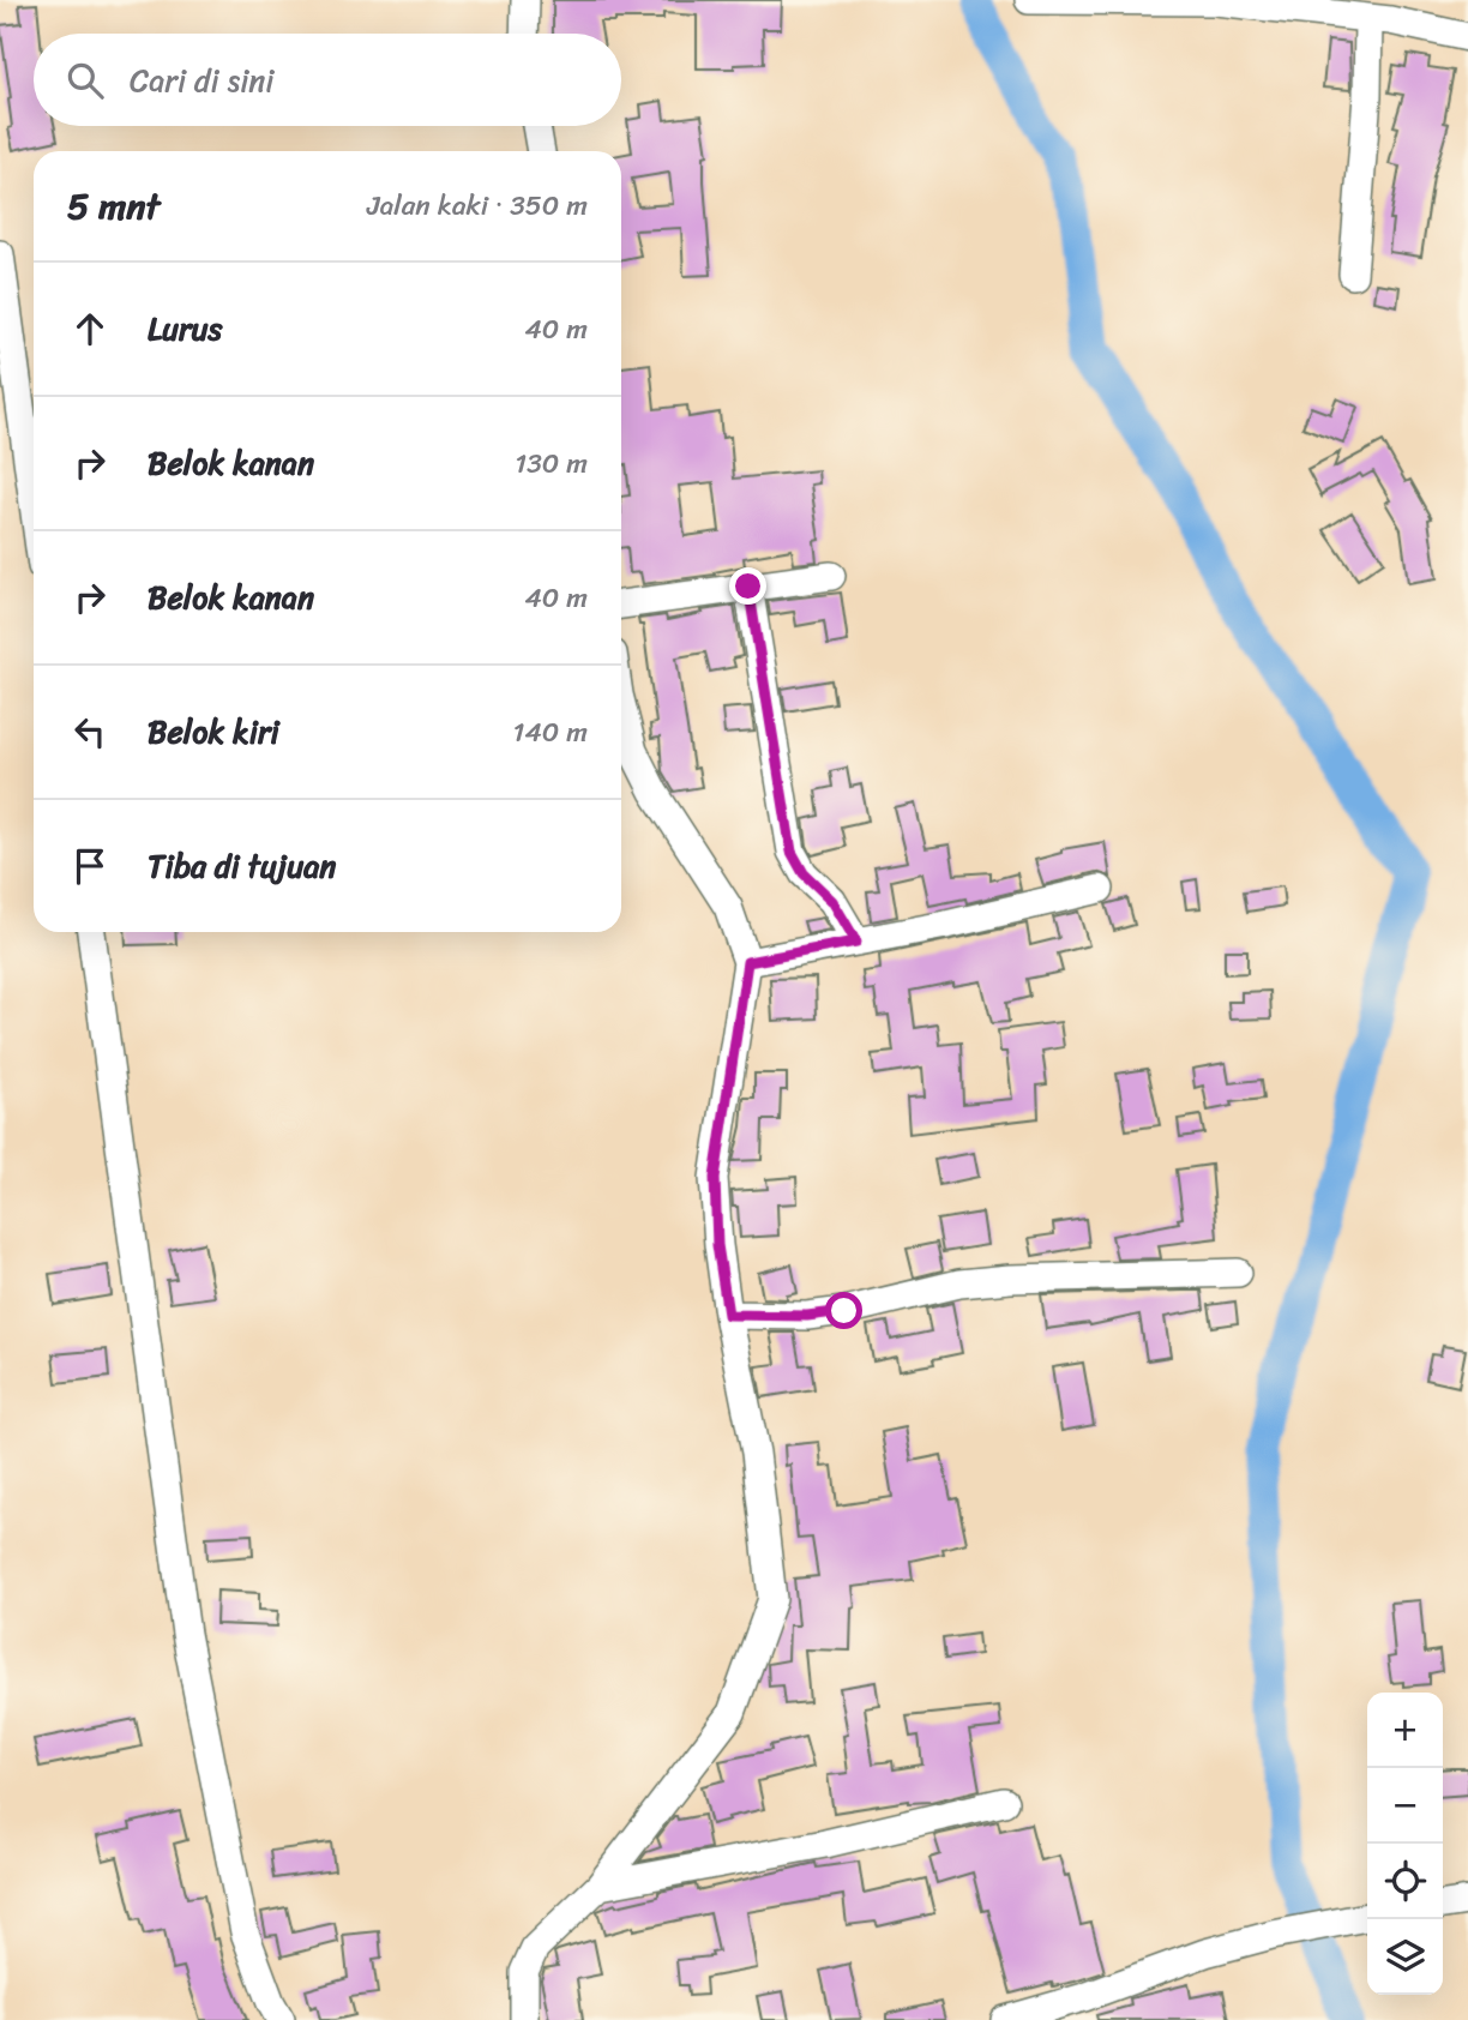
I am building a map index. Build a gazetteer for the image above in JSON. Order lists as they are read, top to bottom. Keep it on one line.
{"page":{"search":"Cari di sini","heading":["5 mnt","Jalan kaki · 350 m"],"list":[["Lurus","40 m"],["Belok kanan","130 m"],["Belok kanan","40 m"],["Belok kiri","140 m"],"Tiba di tujuan"],"map_buttons":["+","−"]}}
